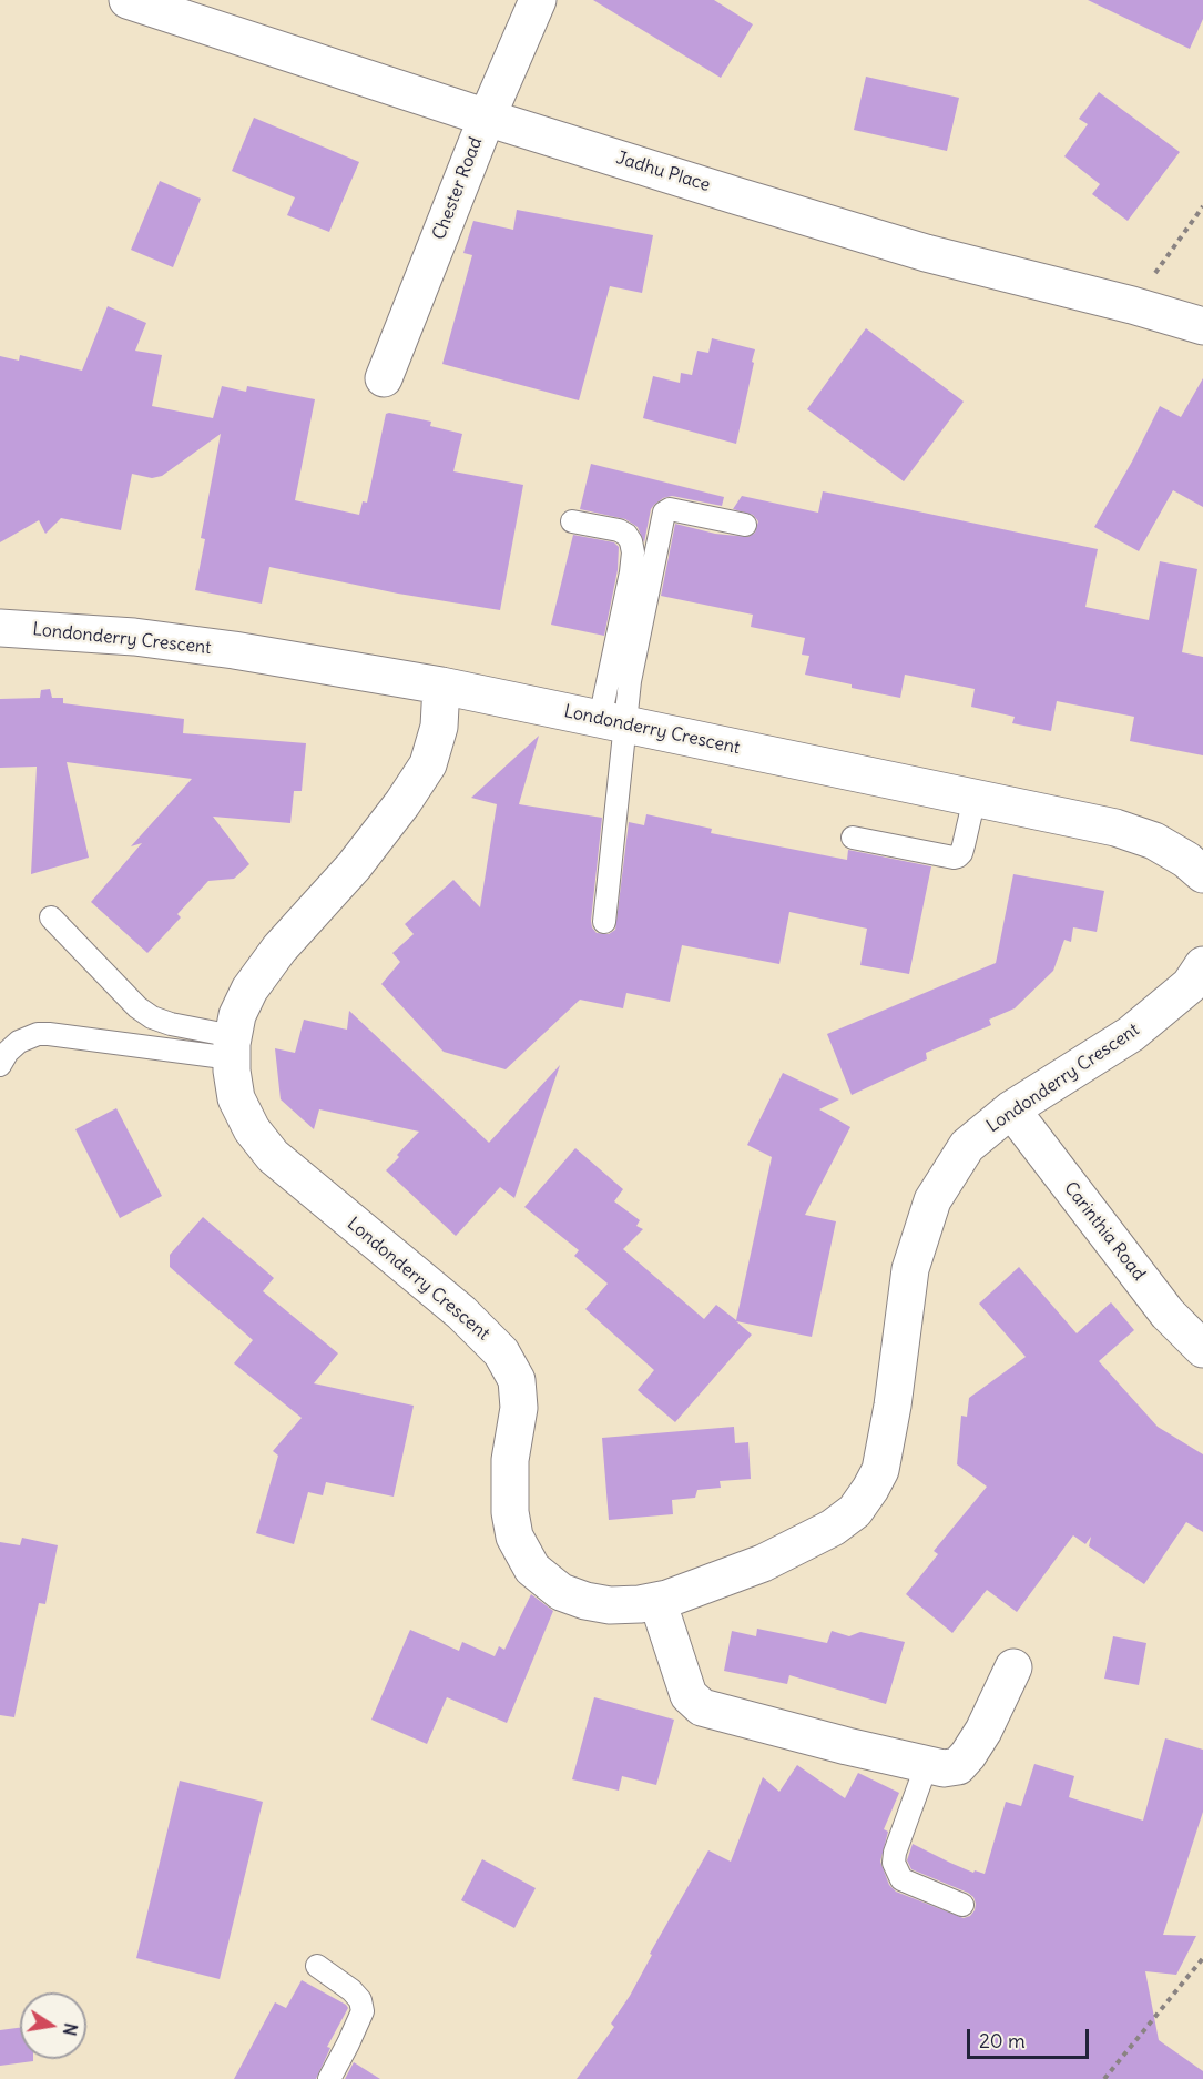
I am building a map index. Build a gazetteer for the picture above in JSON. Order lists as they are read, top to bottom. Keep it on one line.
{"streets":{"street":["Jadhu Place","Chester Road","Londonderry Crescent","Carinthia Road"]},"crossings":[["Jadhu Place","Chester Road"],["Londonderry Crescent","Carinthia Road"]],"scale_bar":"20 m","north":"right"}
